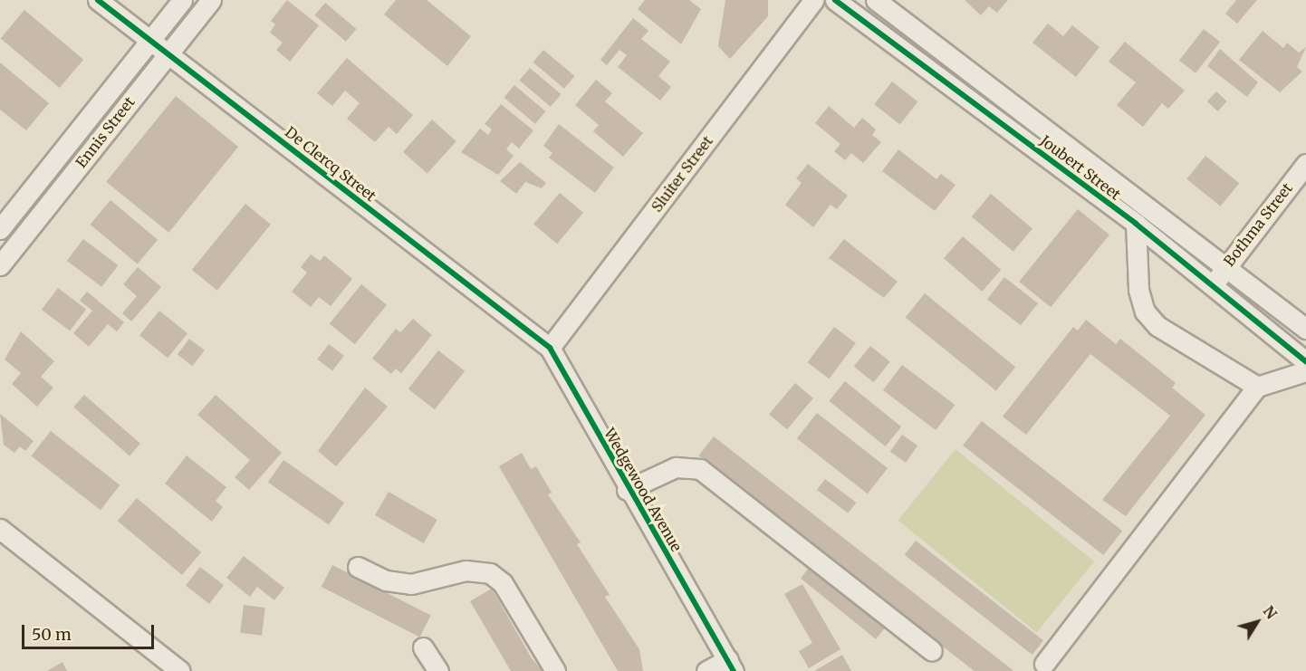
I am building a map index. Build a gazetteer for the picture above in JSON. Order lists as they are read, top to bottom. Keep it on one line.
{"streets":{"street":["Ennis Street","De Clercq Street","Joubert Street","Sluiter Street","Bothma Street","Wedgewood Avenue"]},"crossings":[["Ennis Street","De Clercq Street"],["De Clercq Street","Sluiter Street"],["De Clercq Street","Wedgewood Avenue"],["Joubert Street","Bothma Street"],["Sluiter Street","Wedgewood Avenue"]],"scale_bar":"50 m","north":"top right"}
